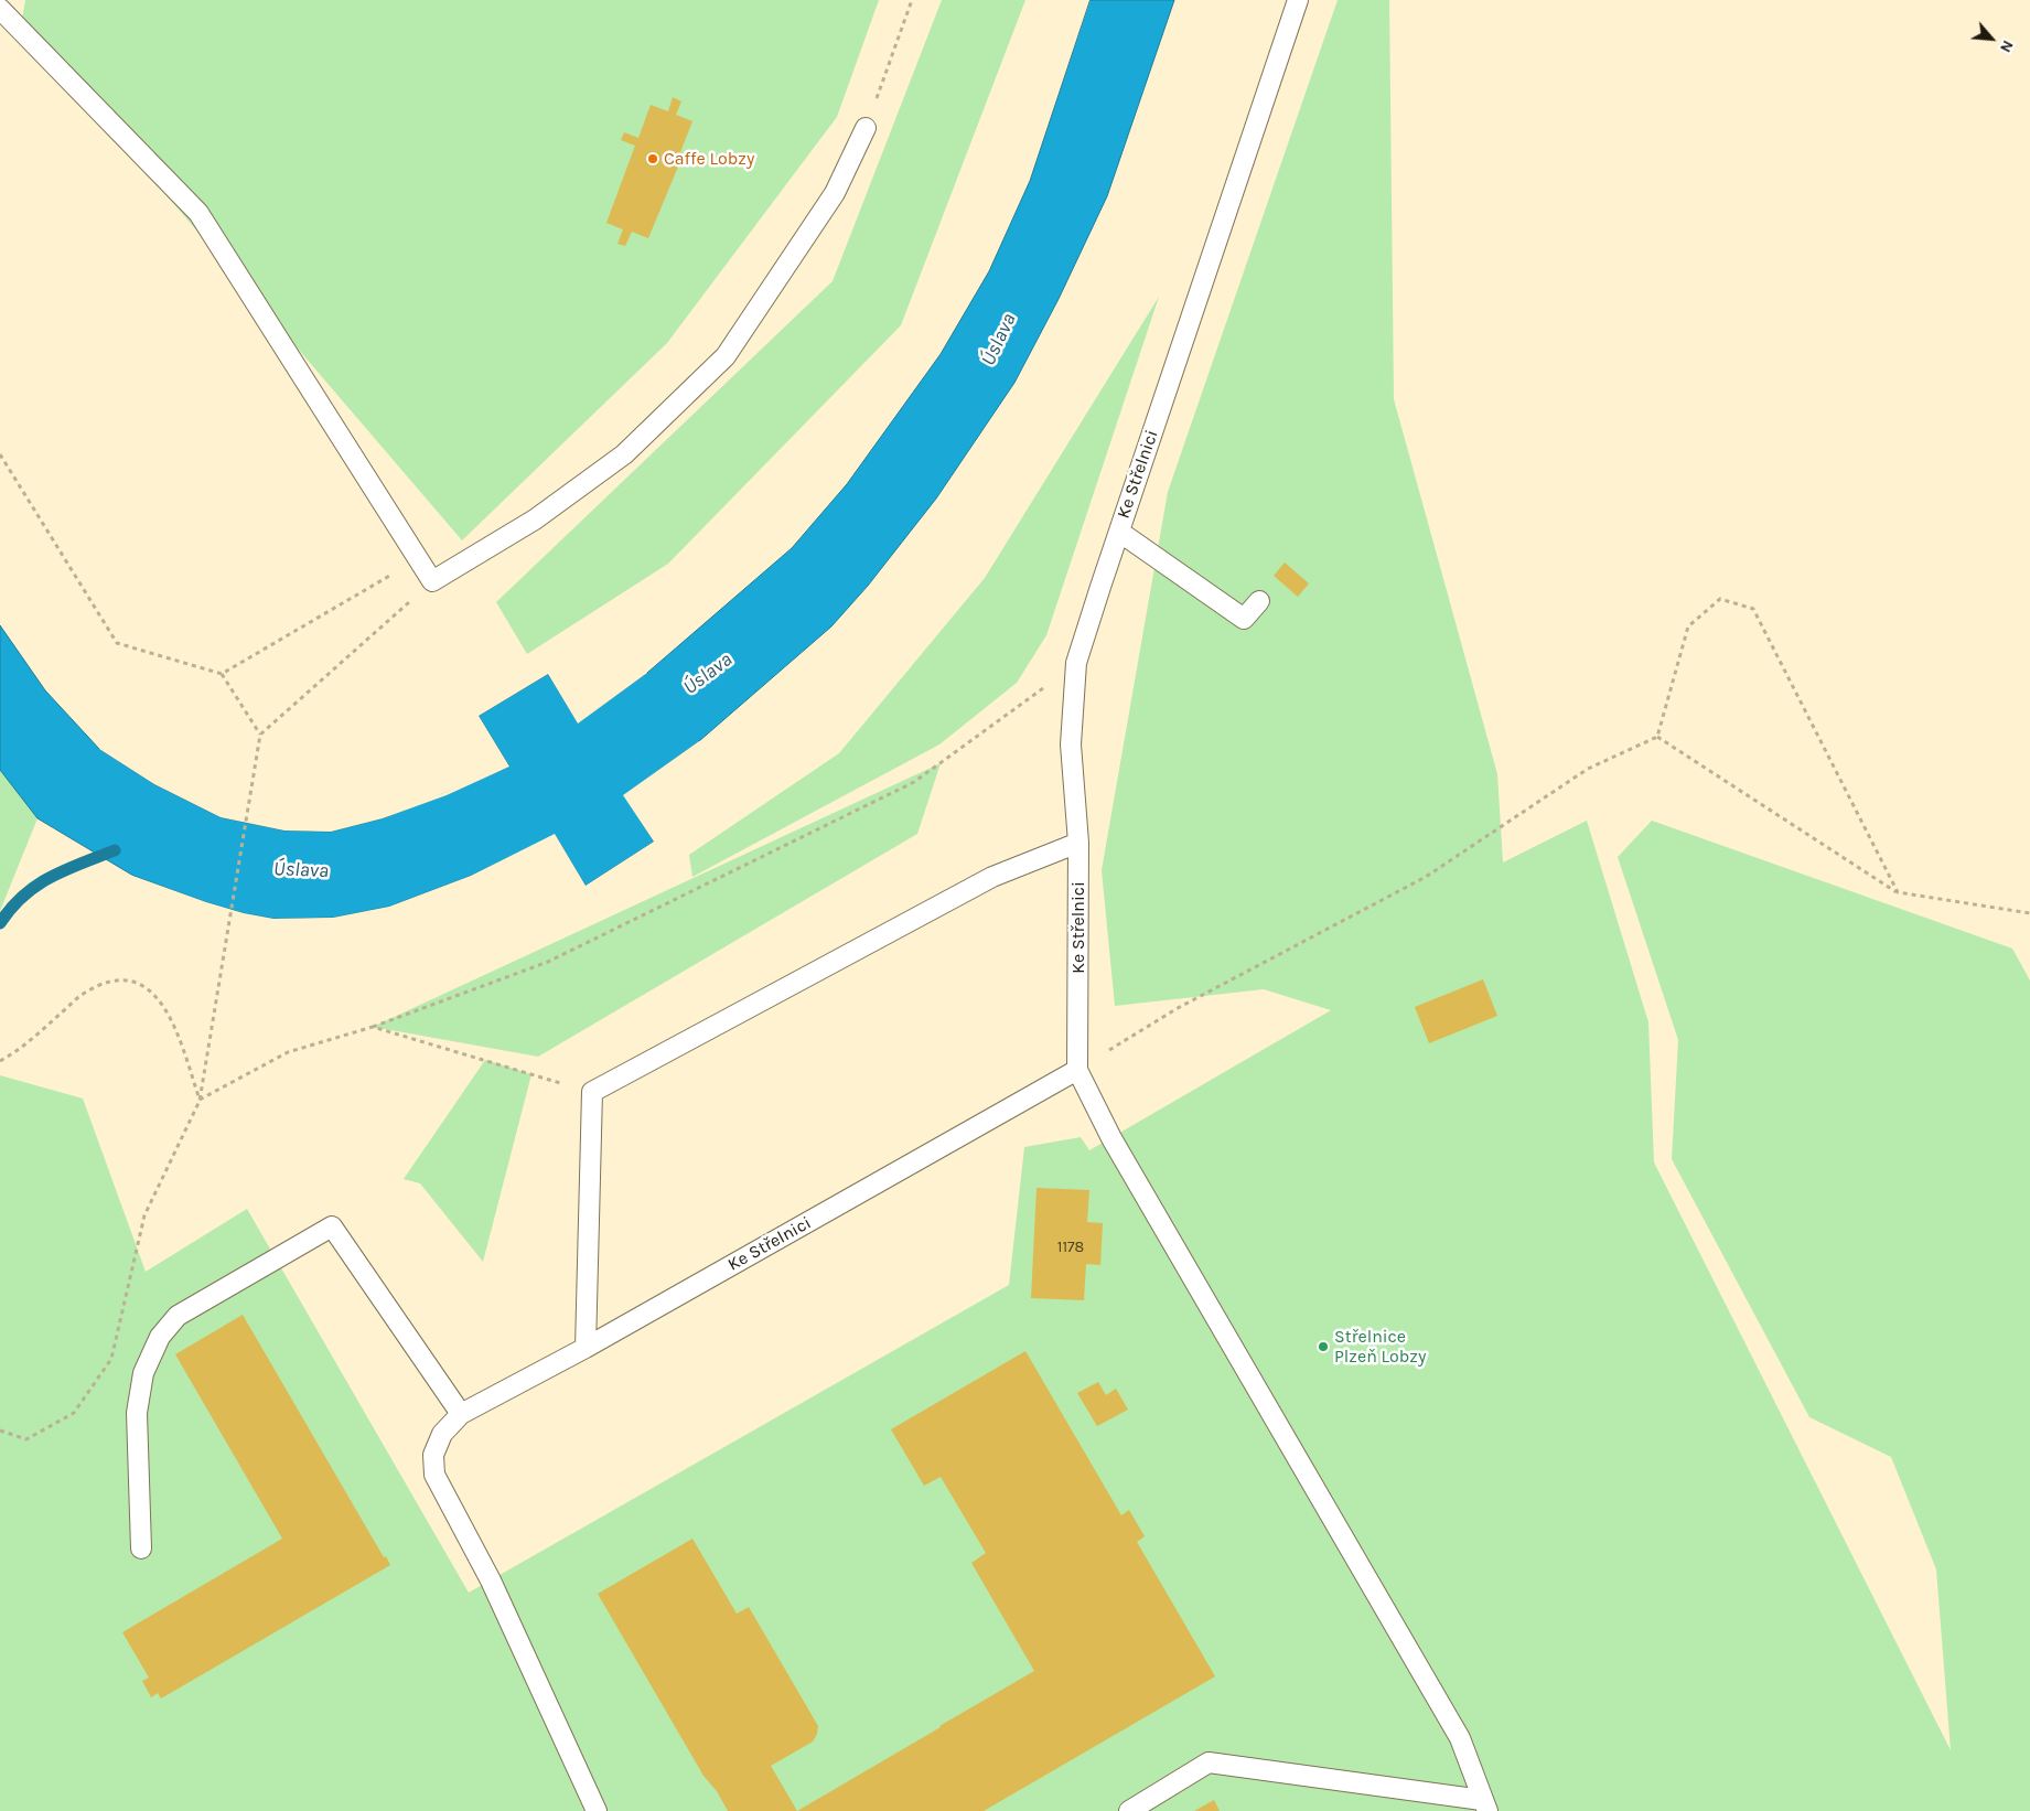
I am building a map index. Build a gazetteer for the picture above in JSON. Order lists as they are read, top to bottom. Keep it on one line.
{"streets":{"lane":["Ke Střelnici"]},"water":["Úslava"],"places":["Caffe Lobzy","Střelnice Plzeň Lobzy"],"house_numbers":["1178"],"north":"bottom right"}
